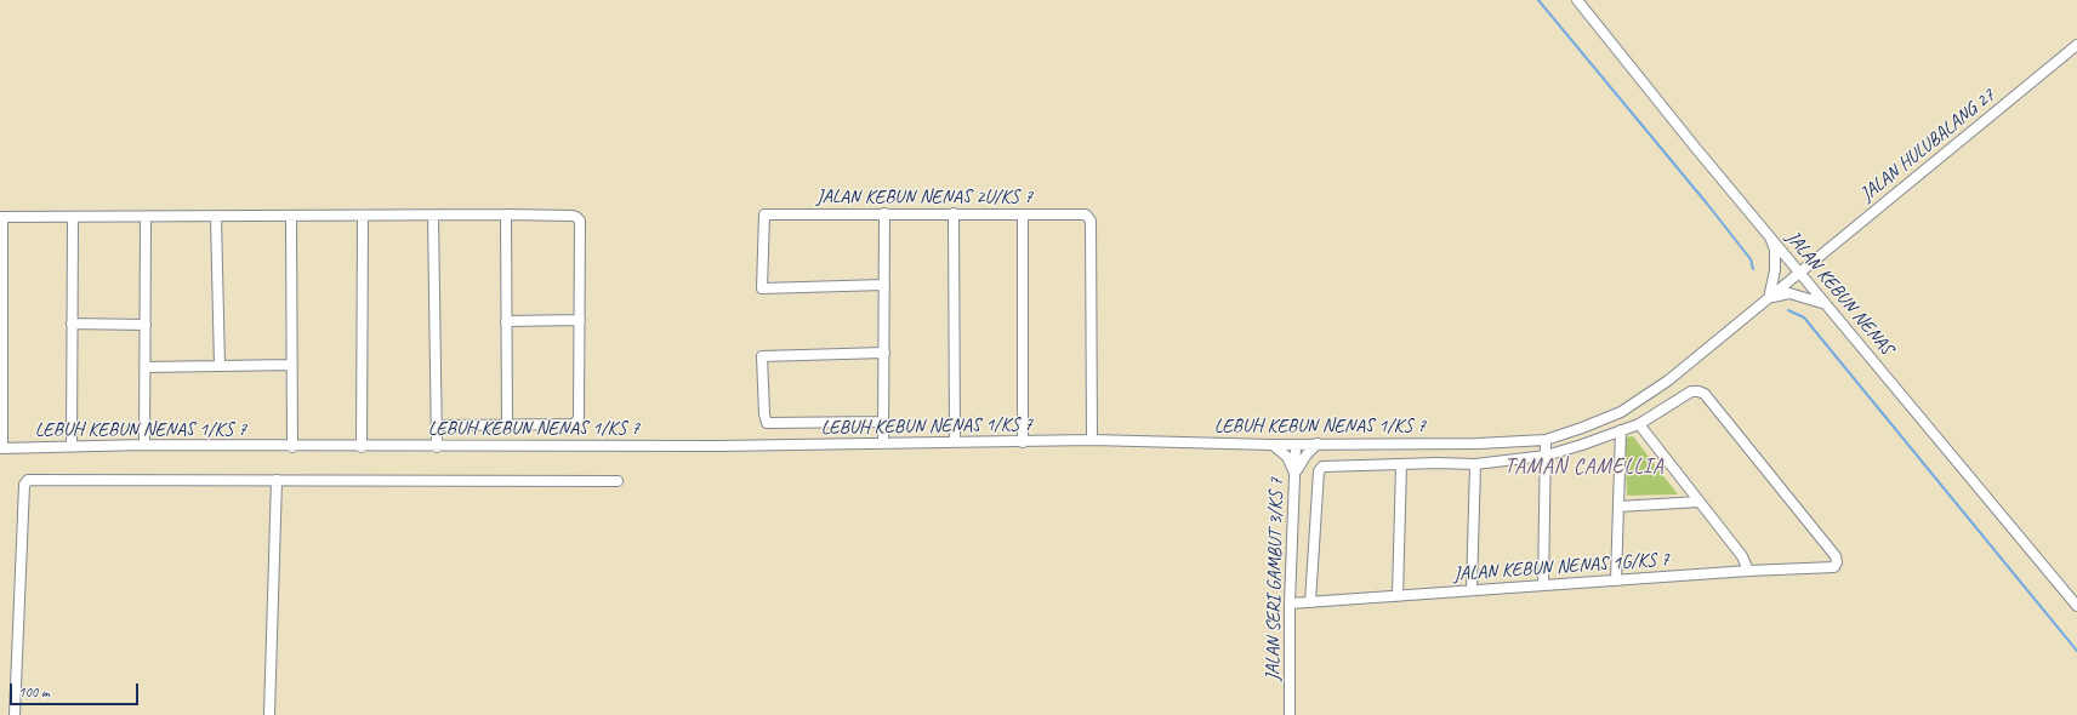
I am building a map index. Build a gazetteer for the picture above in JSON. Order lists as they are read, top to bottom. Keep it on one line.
{"streets":{"street":["JALAN HULUBALANG 27","JALAN KEBUN NENAS 2U/KS 7","JALAN KEBUN NENAS","LEBUH KEBUN NENAS 1/KS 7","JALAN KEBUN NENAS 1G/KS 7","JALAN SERI GAMBUT 3/KS 7"]},"crossings":[["JALAN HULUBALANG 27","JALAN KEBUN NENAS"],["JALAN HULUBALANG 27","LEBUH KEBUN NENAS 1/KS 7"],["JALAN KEBUN NENAS 2U/KS 7","LEBUH KEBUN NENAS 1/KS 7"],["JALAN KEBUN NENAS","LEBUH KEBUN NENAS 1/KS 7"],["LEBUH KEBUN NENAS 1/KS 7","JALAN SERI GAMBUT 3/KS 7"],["JALAN KEBUN NENAS 1G/KS 7","JALAN SERI GAMBUT 3/KS 7"]],"districts":["TAMAN CAMELLIA"],"scale_bar":"100 m"}
